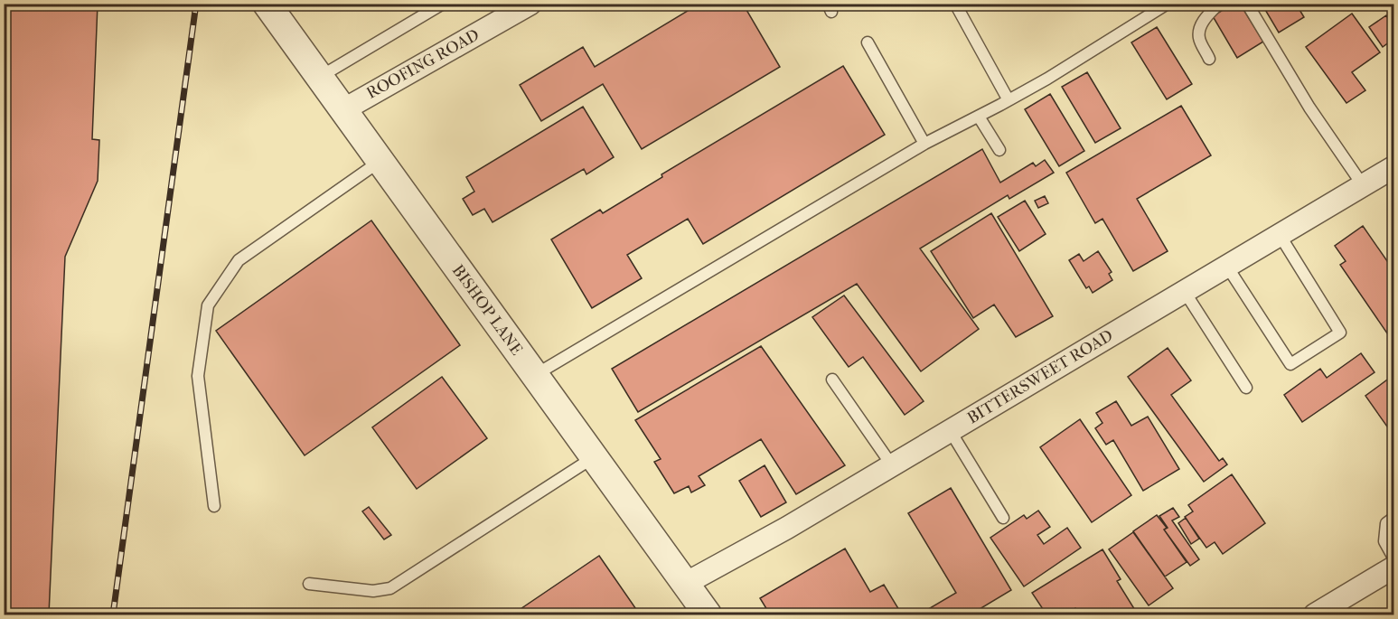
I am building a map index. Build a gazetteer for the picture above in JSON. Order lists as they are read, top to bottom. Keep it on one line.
{"streets":{"street":["ROOFING ROAD","BISHOP LANE","BITTERSWEET ROAD"]},"crossings":[["ROOFING ROAD","BISHOP LANE"],["BISHOP LANE","BITTERSWEET ROAD"]]}
